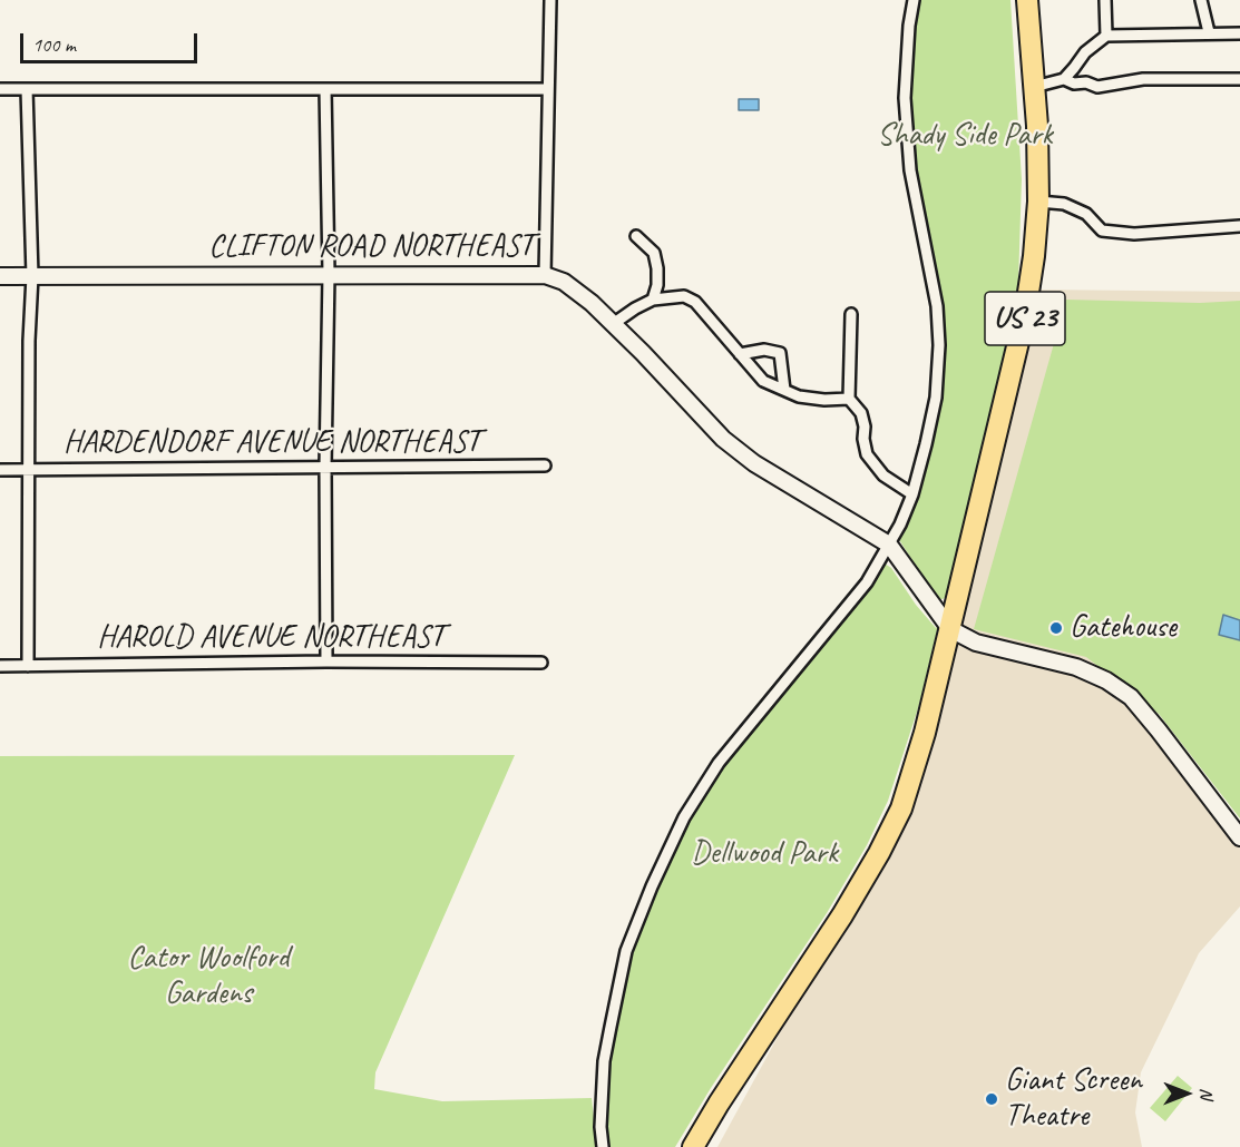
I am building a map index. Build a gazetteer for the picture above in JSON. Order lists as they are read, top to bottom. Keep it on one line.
{"streets":{"highway":["US 23"],"street":["CLIFTON ROAD NORTHEAST","HARDENDORF AVENUE NORTHEAST","HAROLD AVENUE NORTHEAST"]},"crossings":[["CLIFTON ROAD NORTHEAST","US 23"]],"parks":["Shady Side Park","Dellwood Park","Cator Woolford Gardens"],"places":["Gatehouse","Giant Screen Theatre"],"scale_bar":"100 m","north":"right"}
